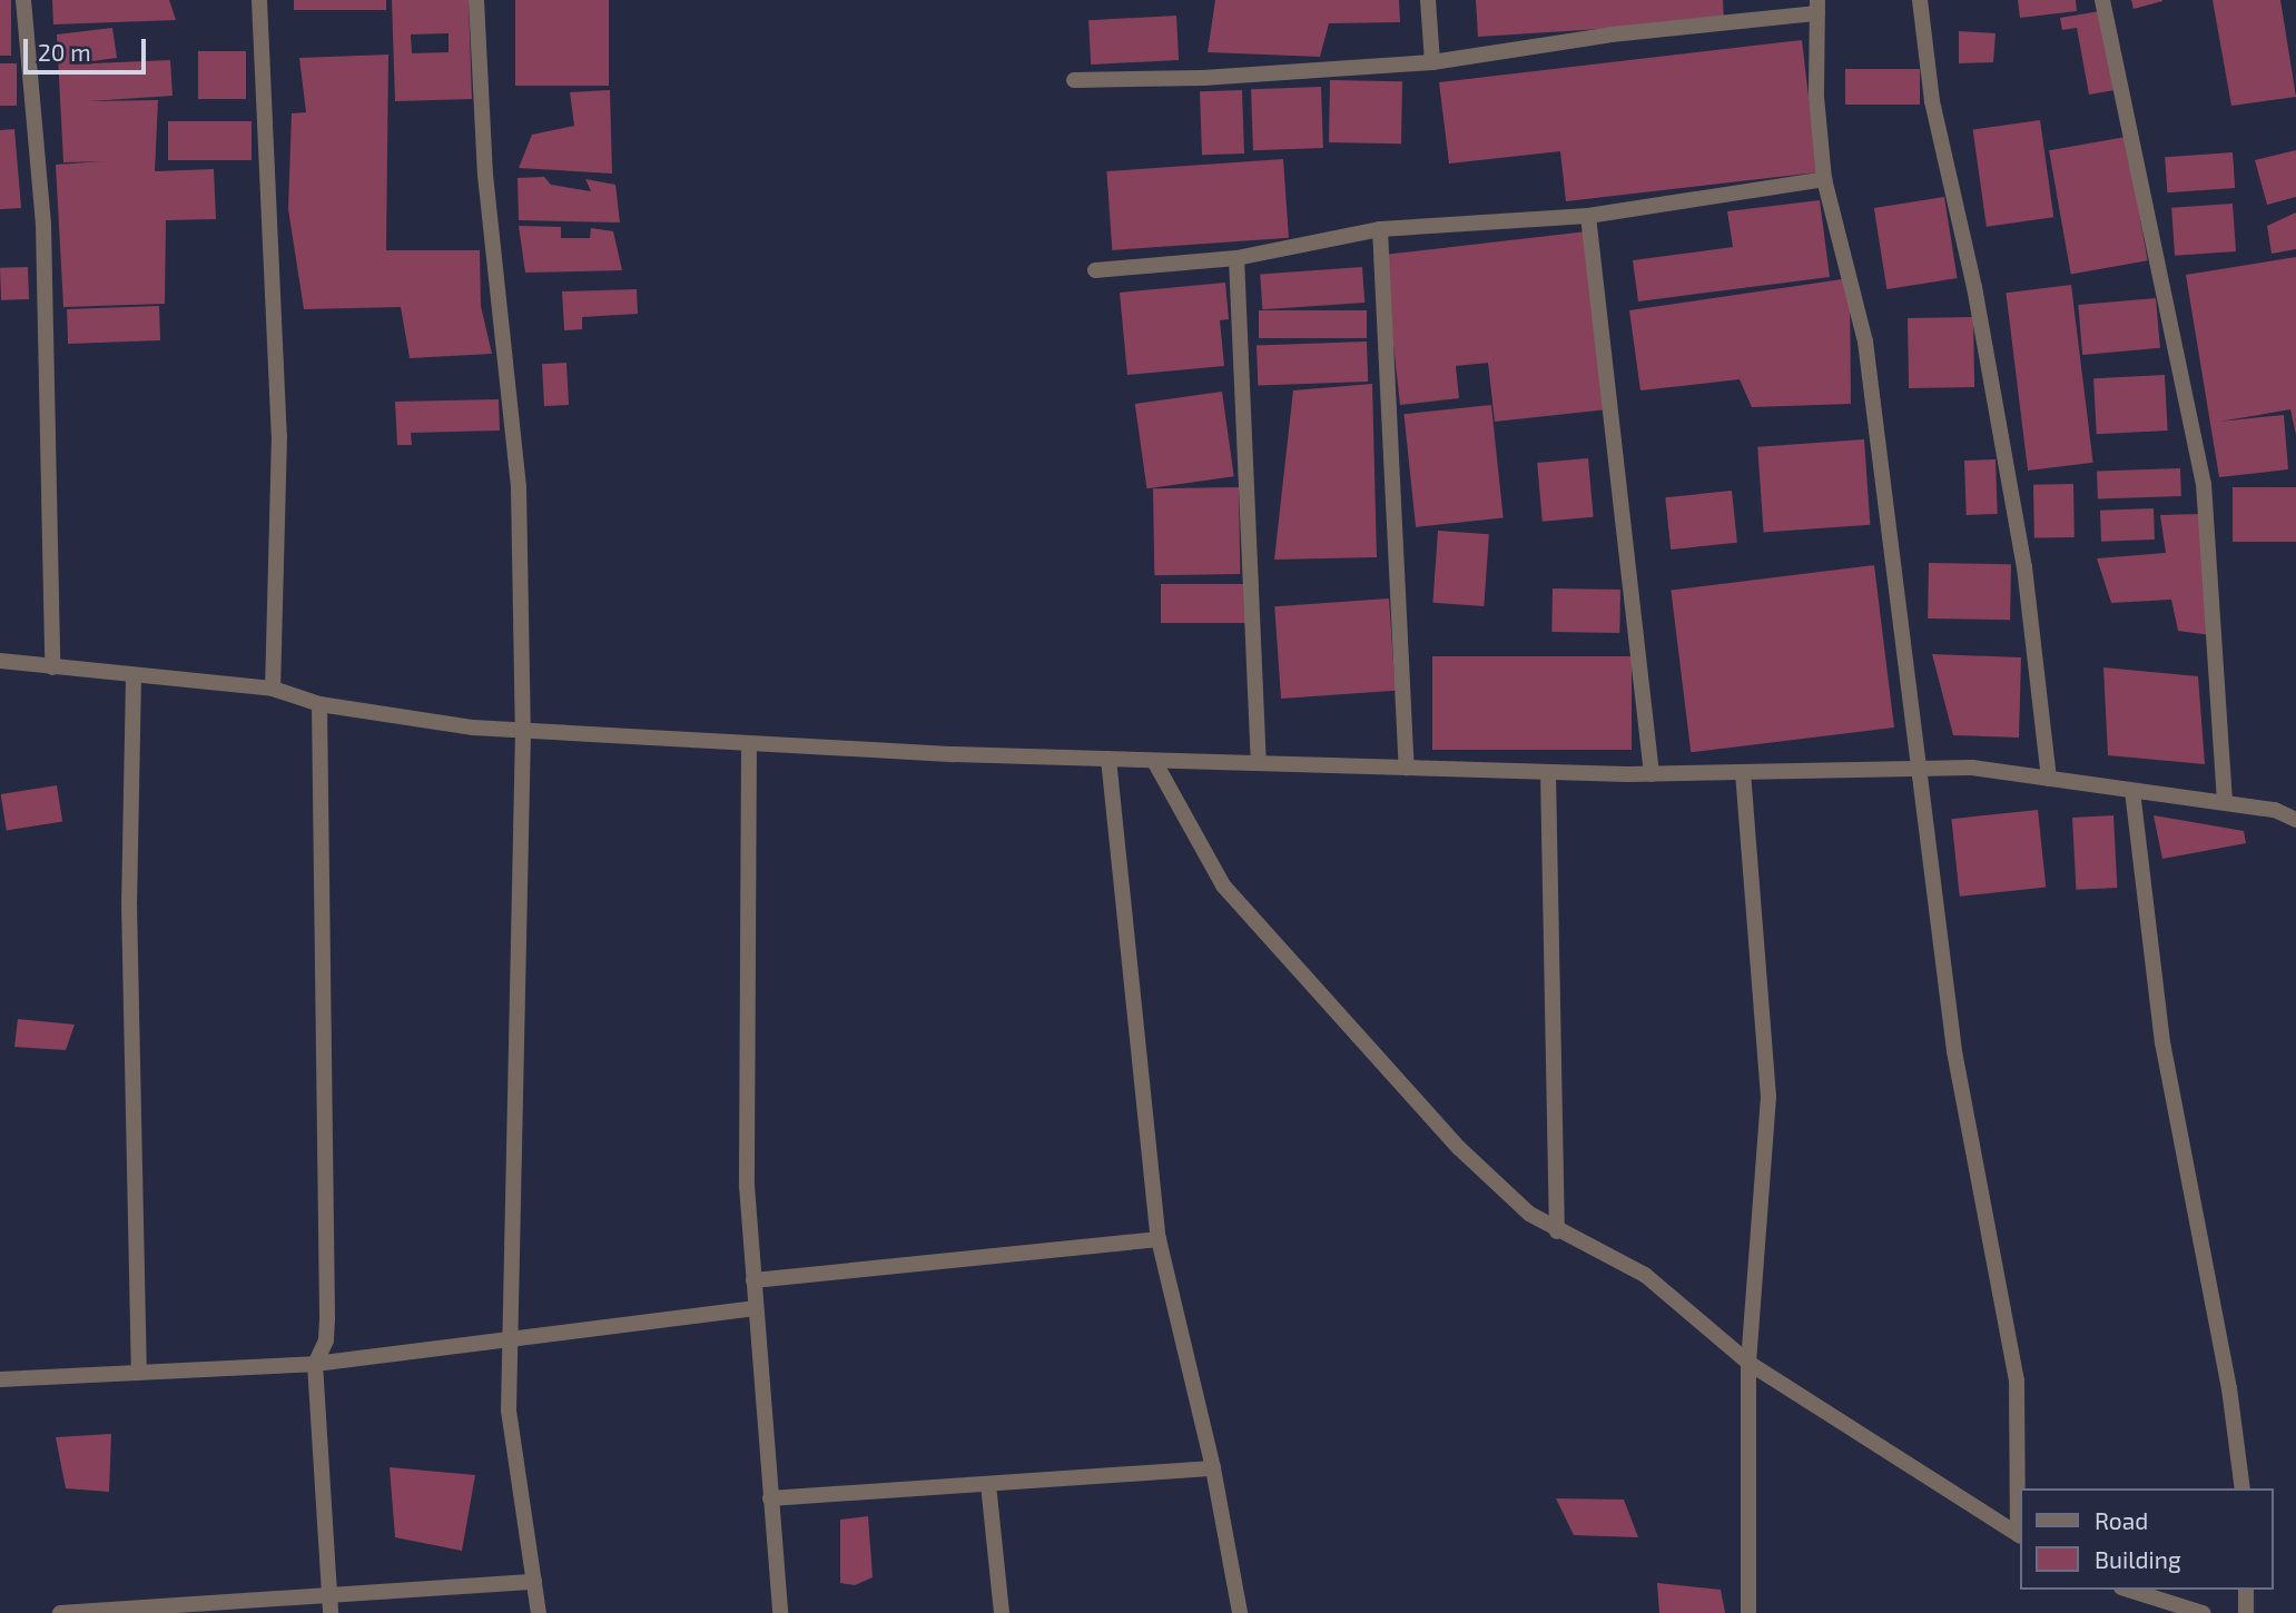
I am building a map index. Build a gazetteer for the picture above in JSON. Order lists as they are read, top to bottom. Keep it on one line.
{"legend":["Road","Building"],"scale_bar":"20 m"}
